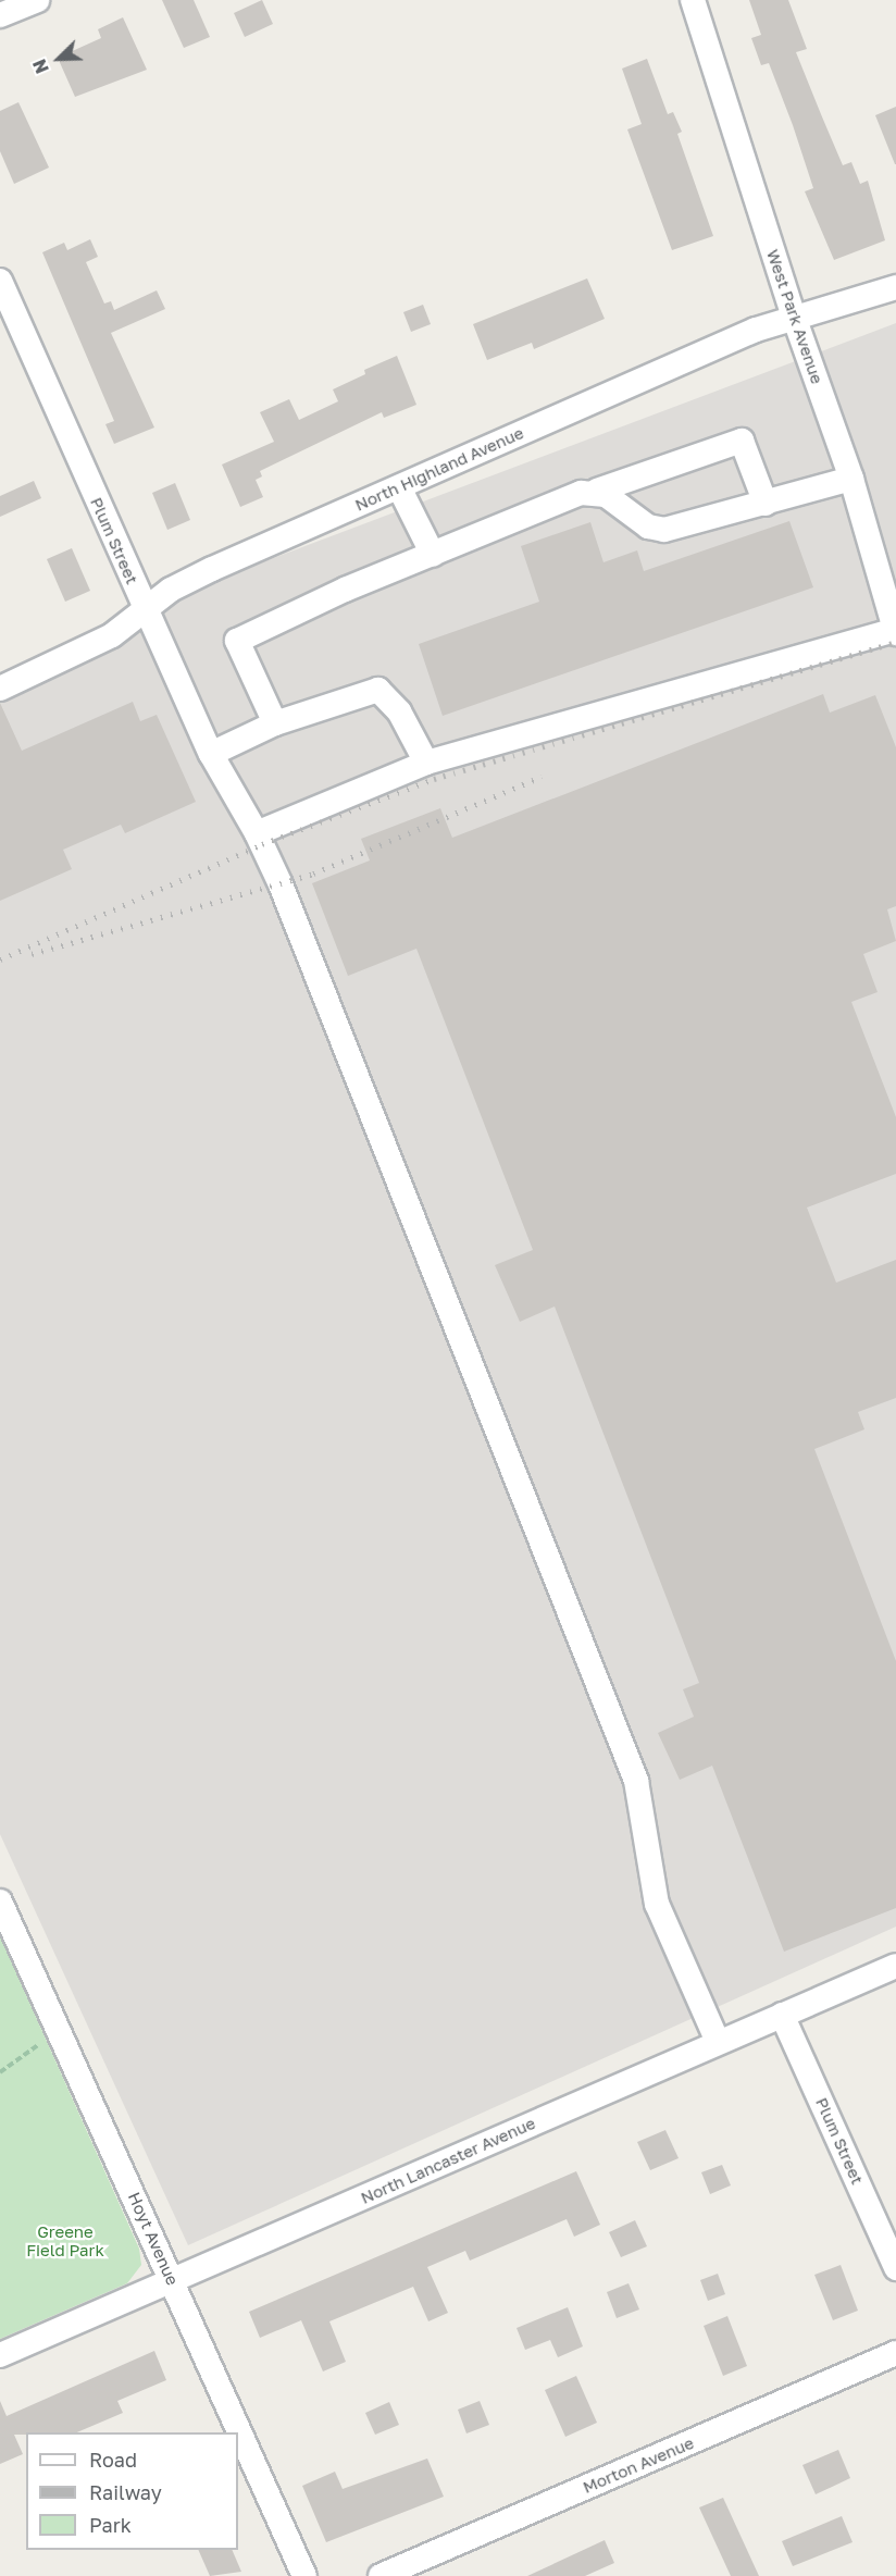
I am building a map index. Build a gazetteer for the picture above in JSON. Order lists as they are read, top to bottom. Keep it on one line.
{"streets":{"street":["West Park Avenue","North Highland Avenue","Plum Street","North Lancaster Avenue","Hoyt Avenue","Morton Avenue"]},"crossings":[["West Park Avenue","North Highland Avenue"],["North Highland Avenue","Plum Street"],["Plum Street","North Lancaster Avenue"],["North Lancaster Avenue","Hoyt Avenue"]],"parks":["Greene Field Park"],"legend":["Road","Railway","Park"],"north":"bottom left"}
